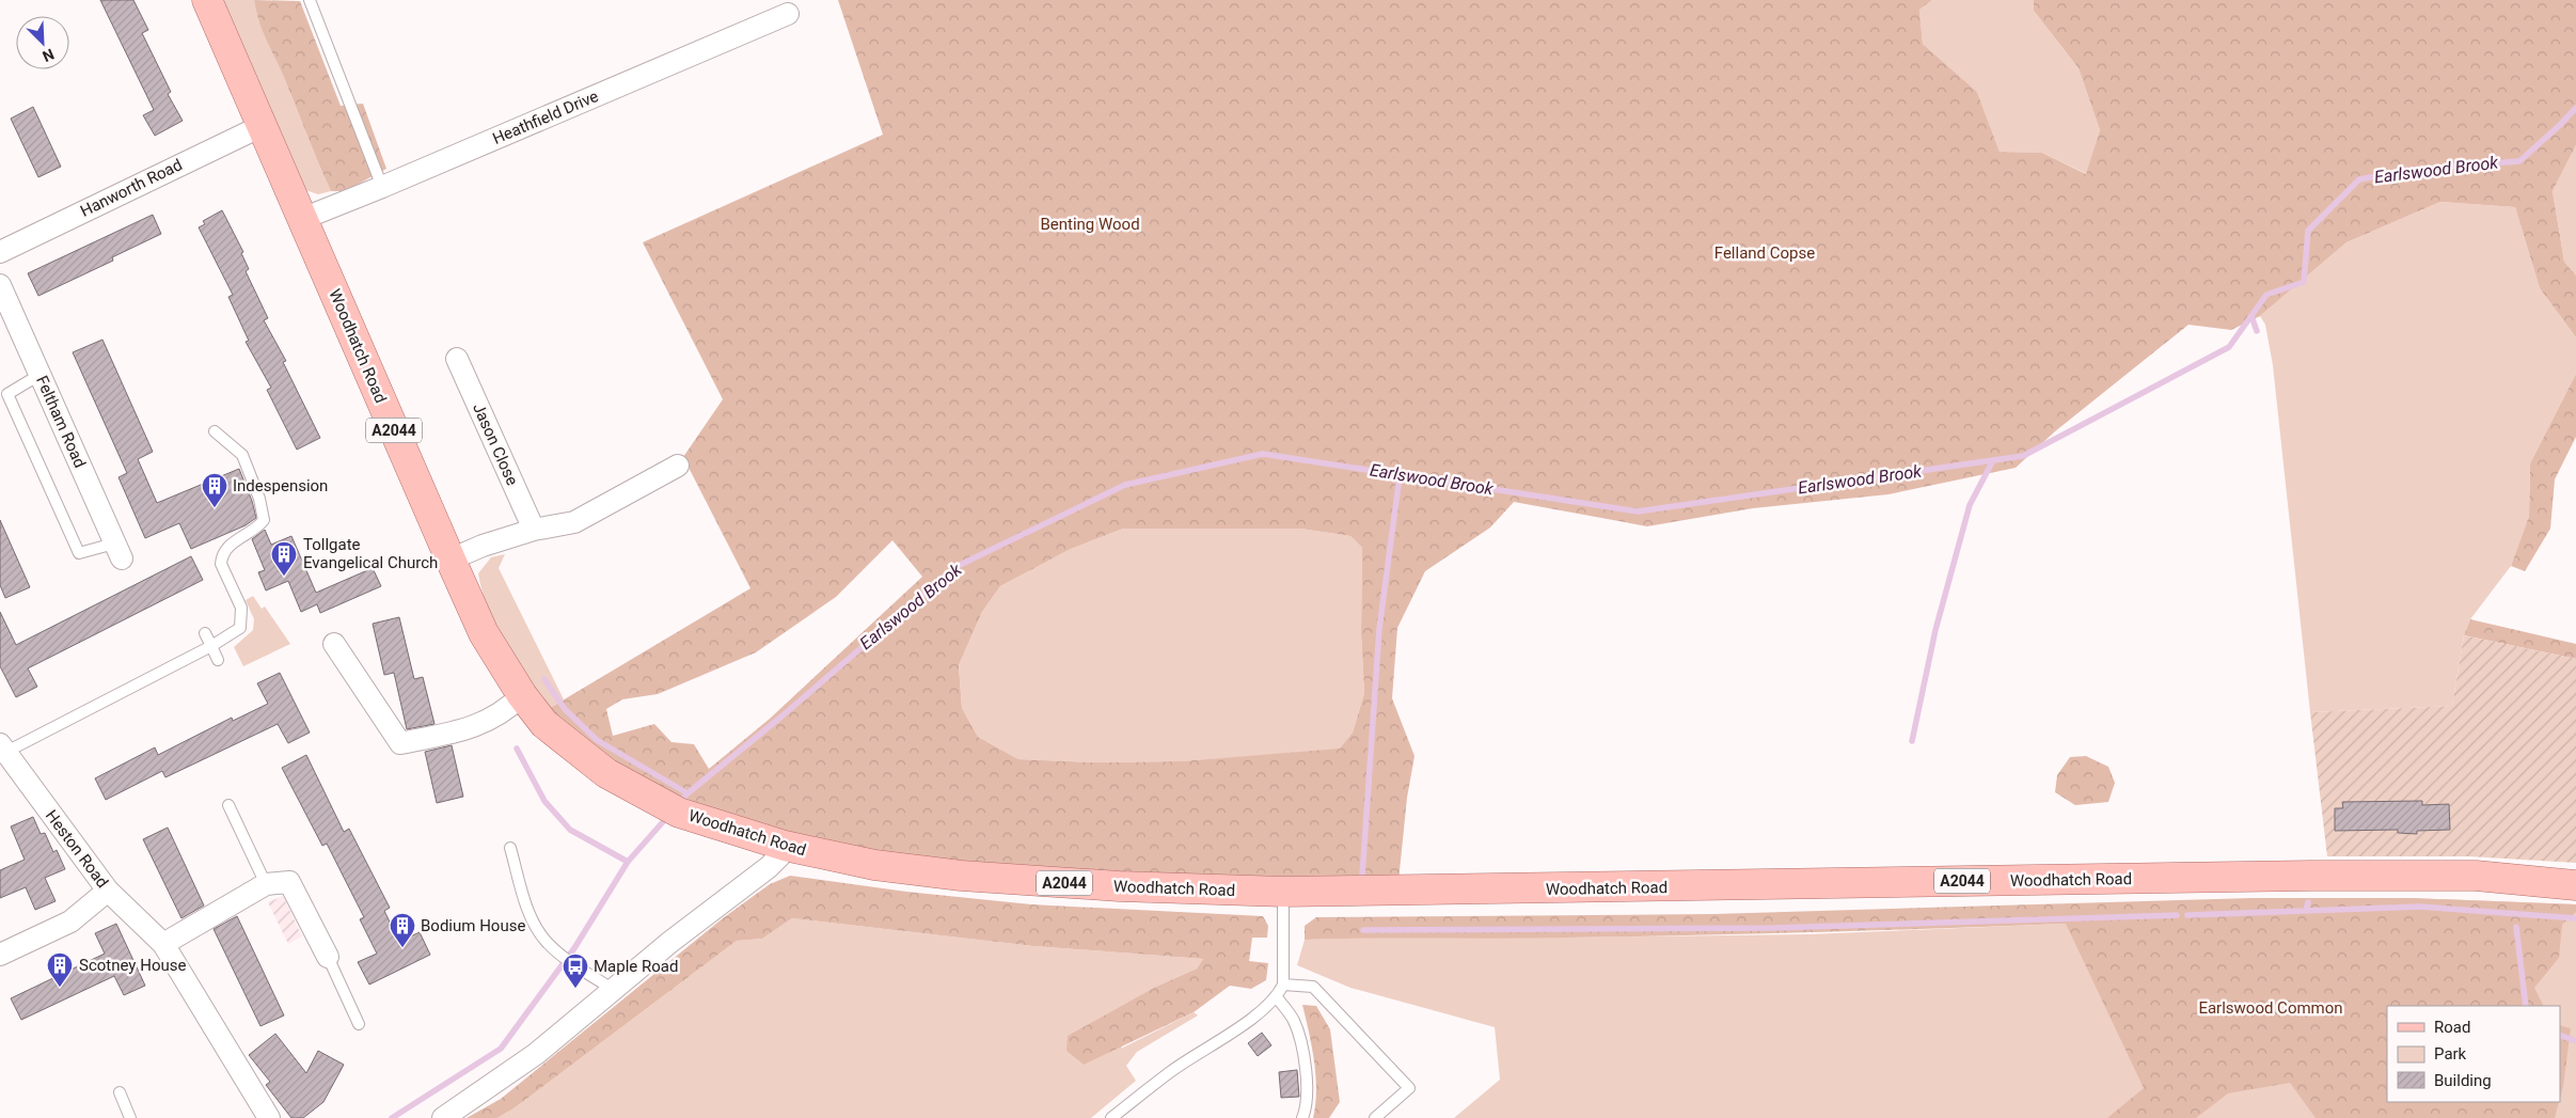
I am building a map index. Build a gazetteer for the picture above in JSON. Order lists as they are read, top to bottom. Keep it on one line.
{"streets":{"main road":["Woodhatch Road","A2044"],"street":["Heathfield Drive","Hanworth Road","Feltham Road","Jason Close","Heston Road"]},"crossings":[["Heathfield Drive","Woodhatch Road"],["Hanworth Road","Woodhatch Road"]],"water":["Earlswood Brook"],"parks":["Benting Wood","Felland Copse","Earlswood Common"],"places":{"building":["Indespension","Tollgate Evangelical Church","Bodium House","Scotney House"],"bus stop":["Maple Road"]},"legend":["Road","Park","Building"],"north":"bottom right"}
